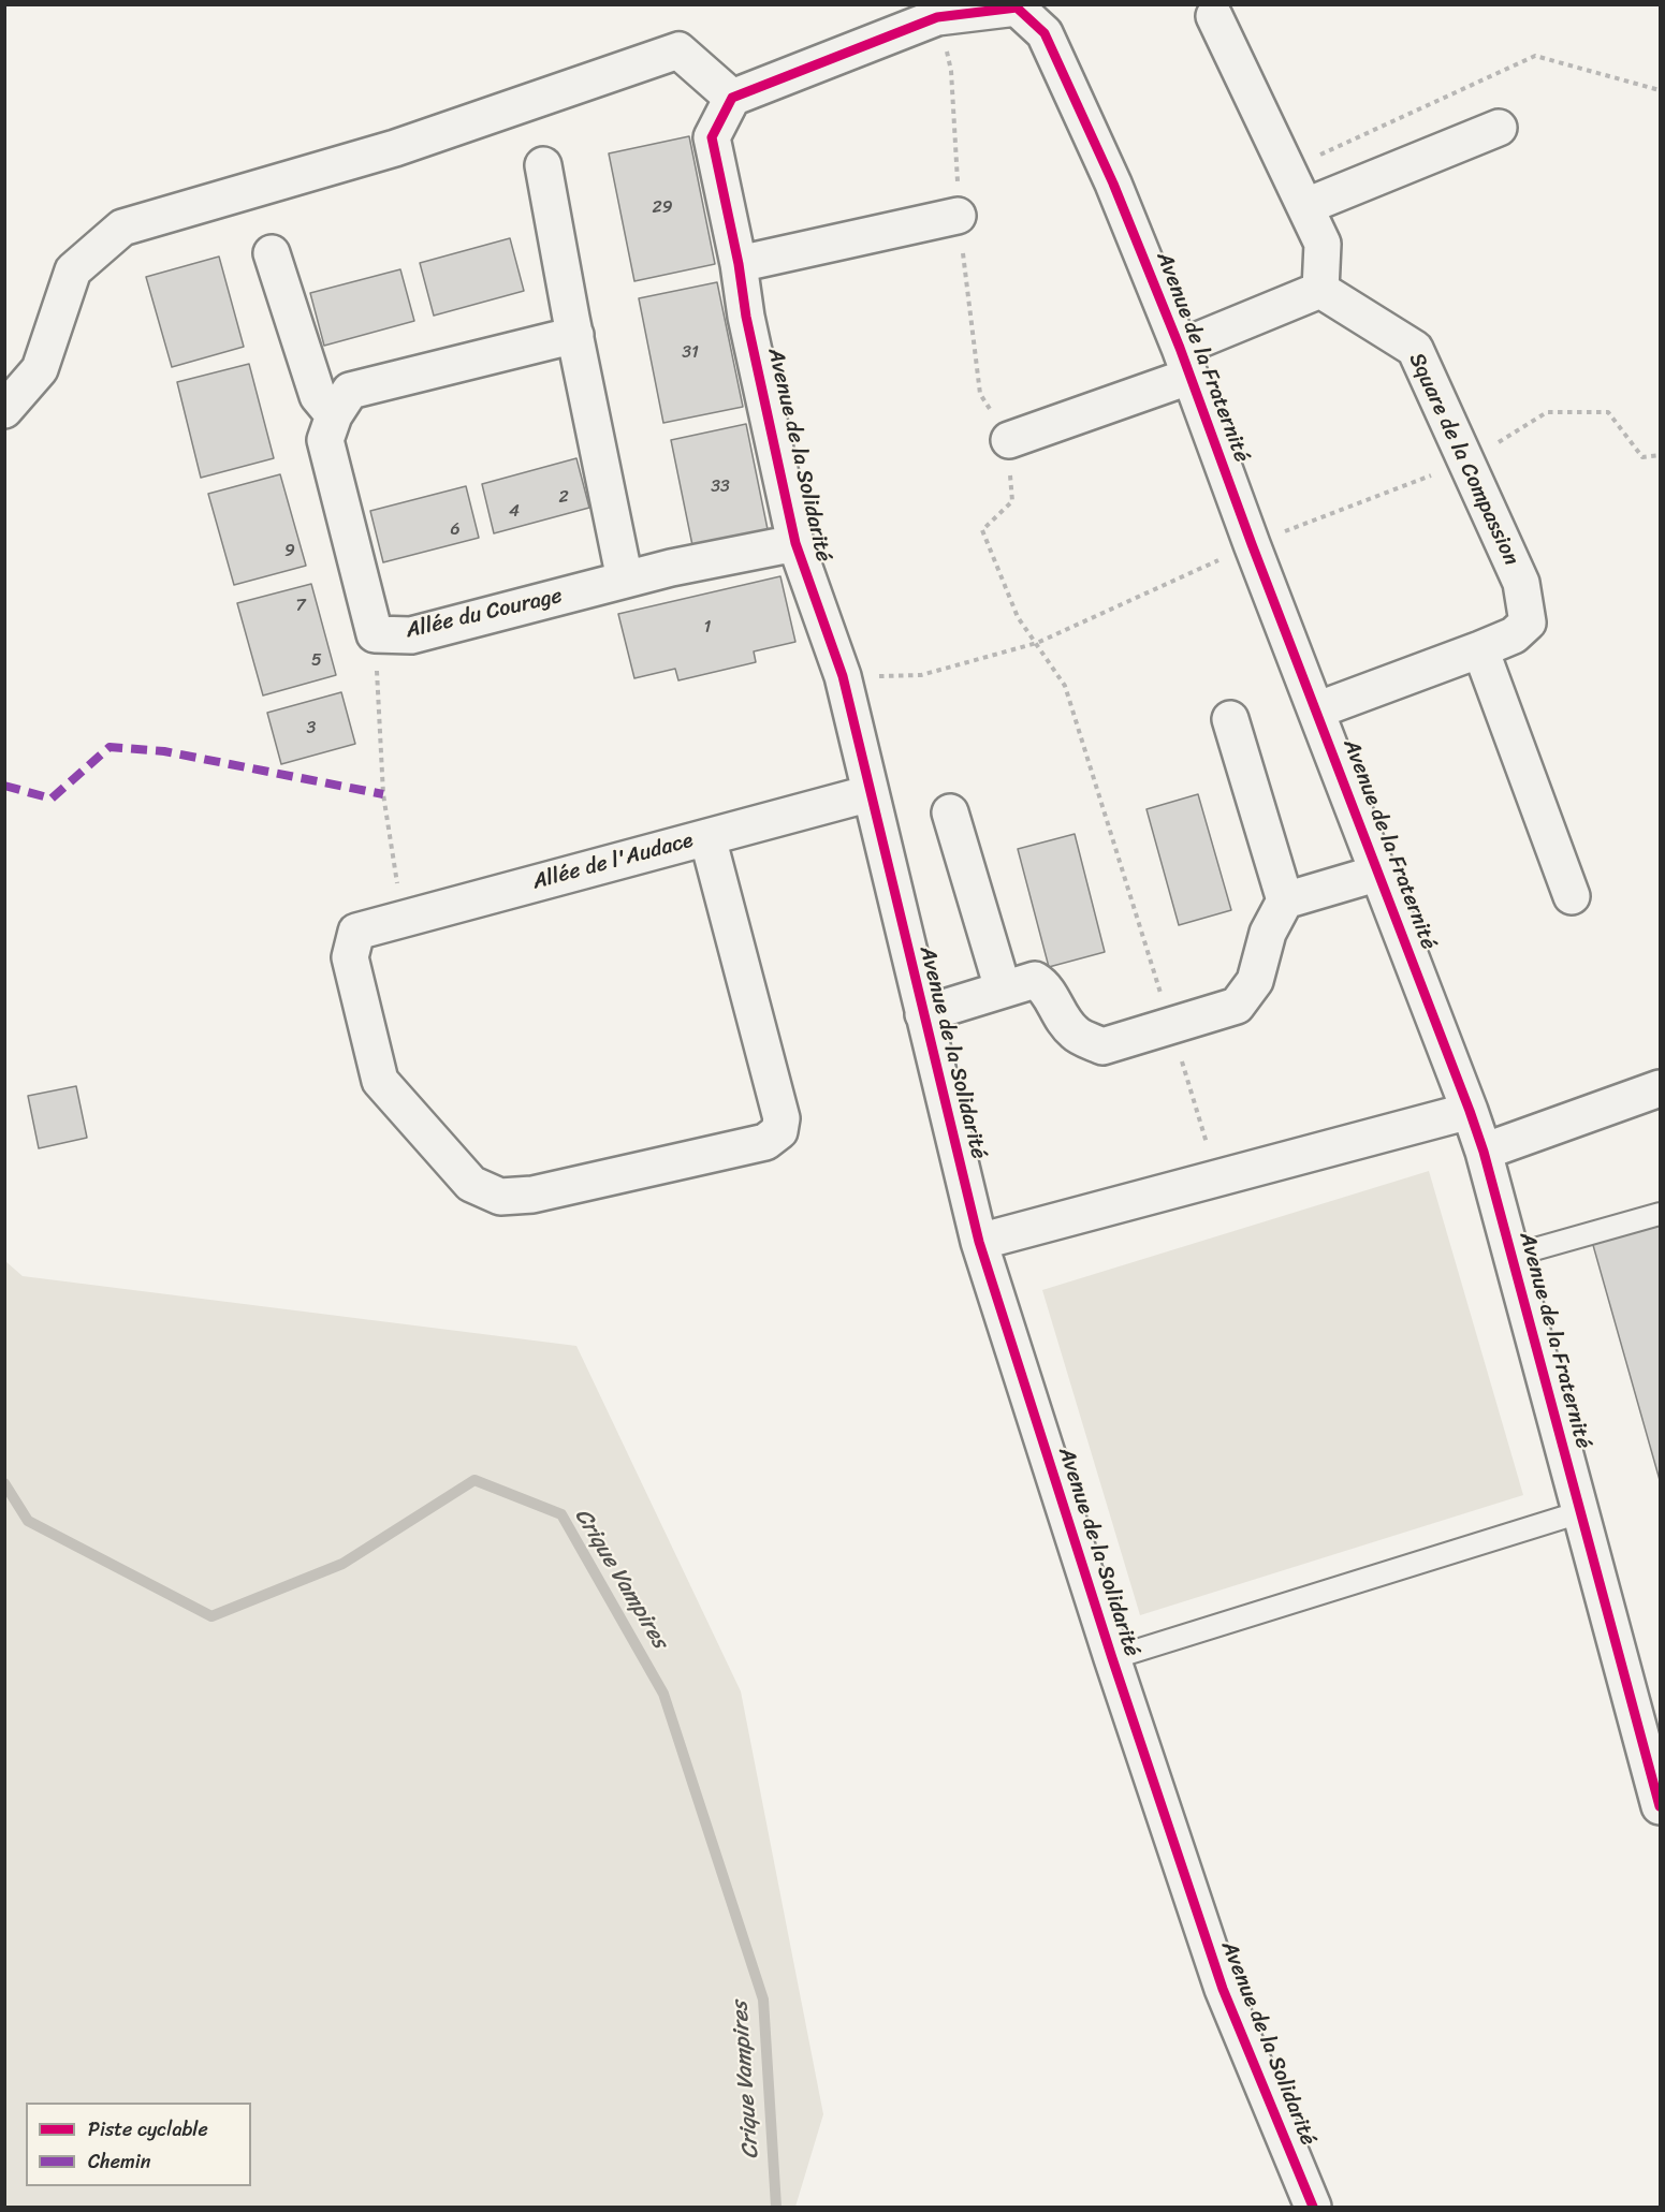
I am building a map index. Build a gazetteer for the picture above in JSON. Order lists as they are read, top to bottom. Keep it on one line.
{"streets":{"street":["Avenue de la Fraternité","Avenue de la Solidarité","Square de la Compassion","Allée du Courage","Allée de l'Audace"]},"crossings":[["Avenue de la Fraternité","Square de la Compassion"],["Avenue de la Solidarité","Allée du Courage"],["Avenue de la Solidarité","Allée de l'Audace"]],"water":["Crique Vampires"],"house_numbers":["29","31","33","2","4","6","9","7","1","5","3"],"legend":["Piste cyclable","Chemin"]}
